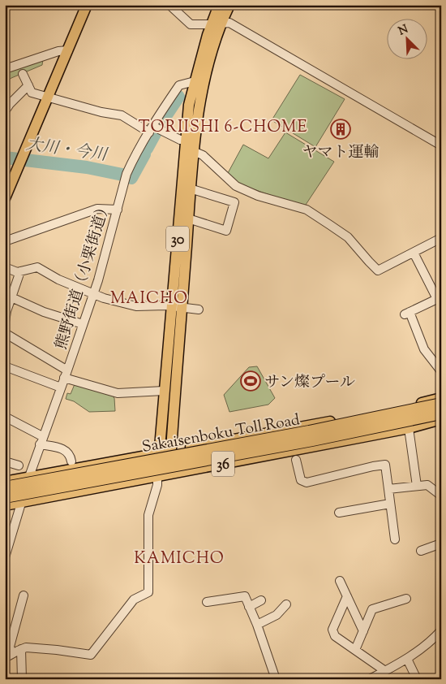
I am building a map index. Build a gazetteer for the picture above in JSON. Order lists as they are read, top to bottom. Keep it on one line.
{"streets":{"highway":["Sakaisenboku Toll Road"],"main road":["30","36"],"street":["熊野街道（小栗街道）"]},"crossings":[["30","熊野街道（小栗街道）"],["30","36"]],"districts":["TORIISHI 6-CHOME","MAICHO","KAMICHO"],"water":["大川・今川"],"places":{"building":["ヤマト運輸"],"sports":["サン燦プール"]},"north":"top left"}
